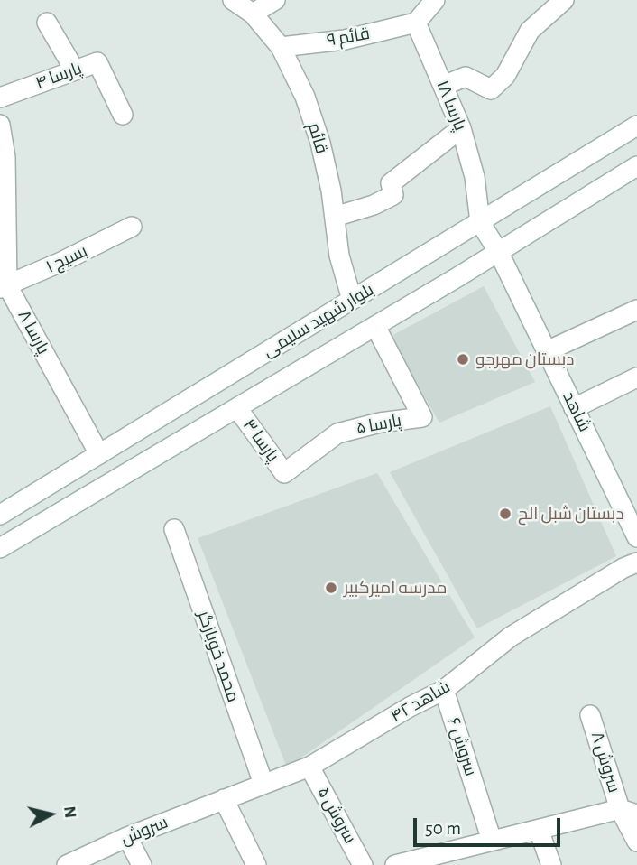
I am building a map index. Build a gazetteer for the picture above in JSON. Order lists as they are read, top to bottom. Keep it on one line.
{"streets":{"street":["قائم ۹","پارسا ۴","پارسا ۱۸","قائم","بسیج ۱","بلوار شهید سلیمی","پارسا ۸","شاهد","پارسا ۵","پارسا ۳","محمد خوبازگر","شاهد ۴۲","سروش ۶","سروش ۸","سروش ۵","سروش"]},"crossings":[["قائم ۹","پارسا ۱۸"],["قائم ۹","قائم"],["پارسا ۱۸","بلوار شهید سلیمی"],["پارسا ۱۸","شاهد"],["قائم","بلوار شهید سلیمی"],["بسیج ۱","پارسا ۸"],["بلوار شهید سلیمی","پارسا ۸"],["بلوار شهید سلیمی","شاهد"],["بلوار شهید سلیمی","پارسا ۵"],["بلوار شهید سلیمی","پارسا ۳"],["پارسا ۵","پارسا ۳"],["محمد خوبازگر","شاهد ۴۲"],["شاهد ۴۲","سروش ۶"],["شاهد ۴۲","سروش ۵"],["شاهد ۴۲","سروش"]],"places":["دبستان مهرجو","دبستان شبل الح","مدرسه امیرکبیر"],"scale_bar":"50 m","north":"right"}
